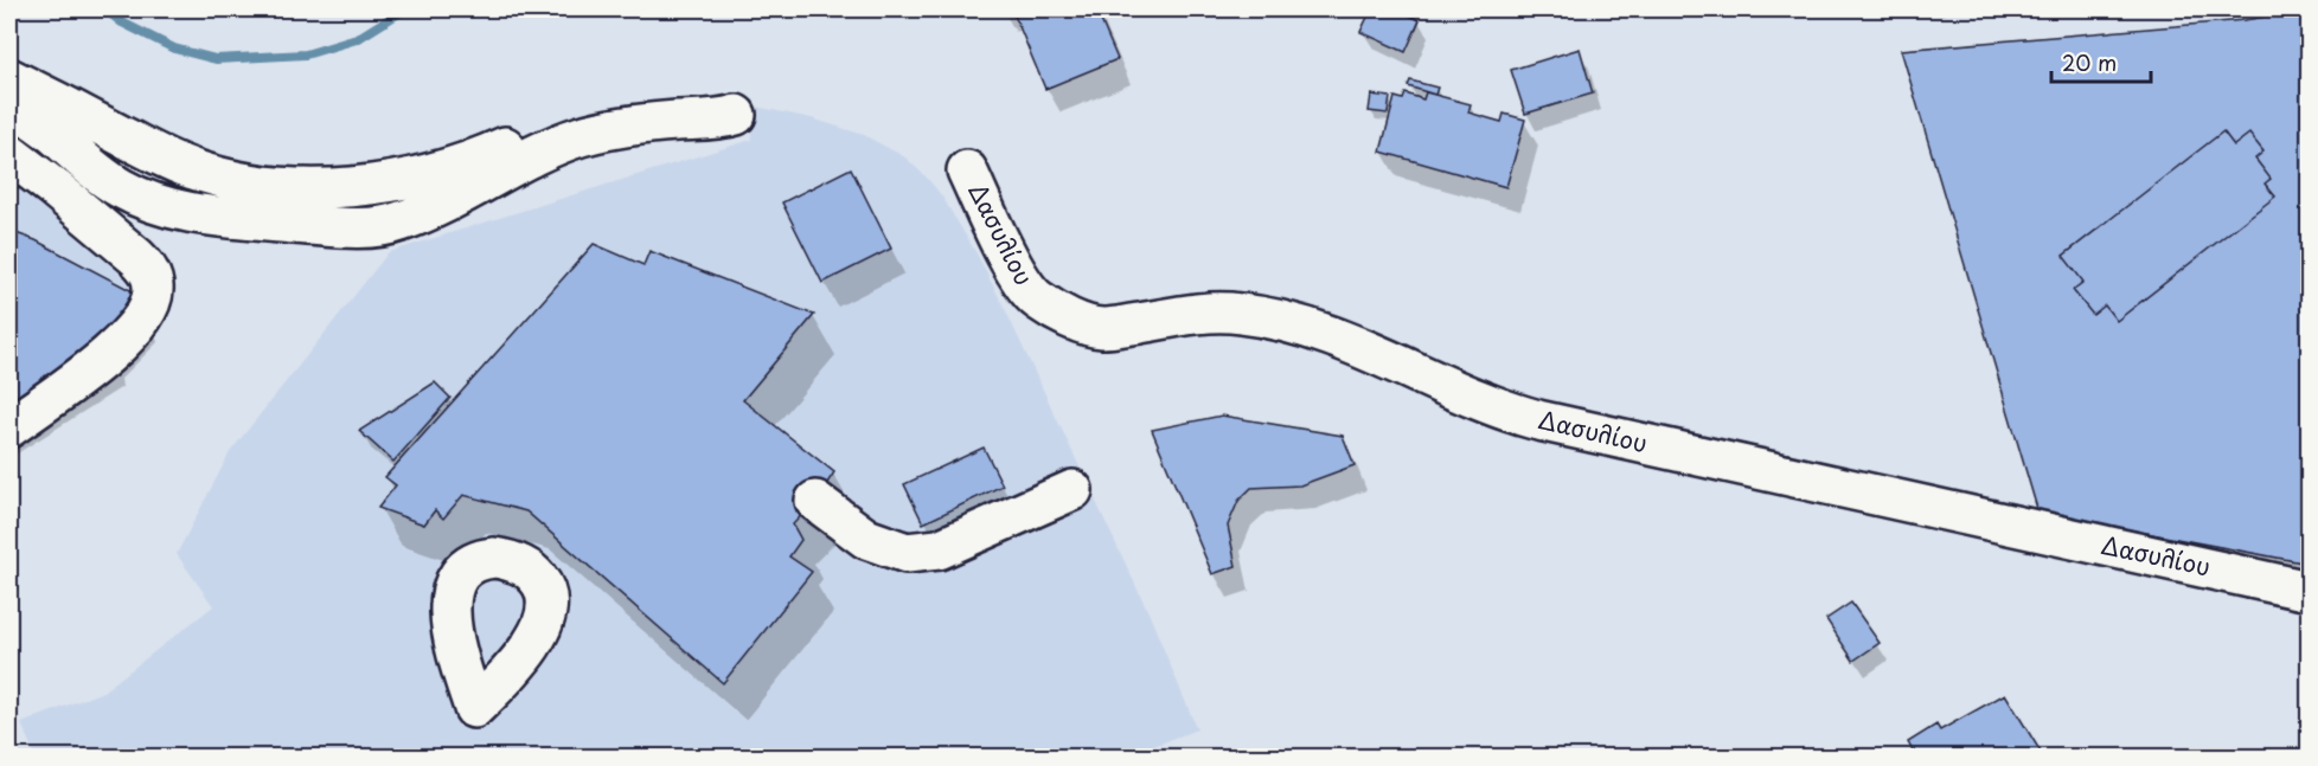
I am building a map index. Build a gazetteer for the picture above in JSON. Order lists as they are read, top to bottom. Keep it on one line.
{"streets":{"street":["Δασυλίου"]},"scale_bar":"20 m"}
